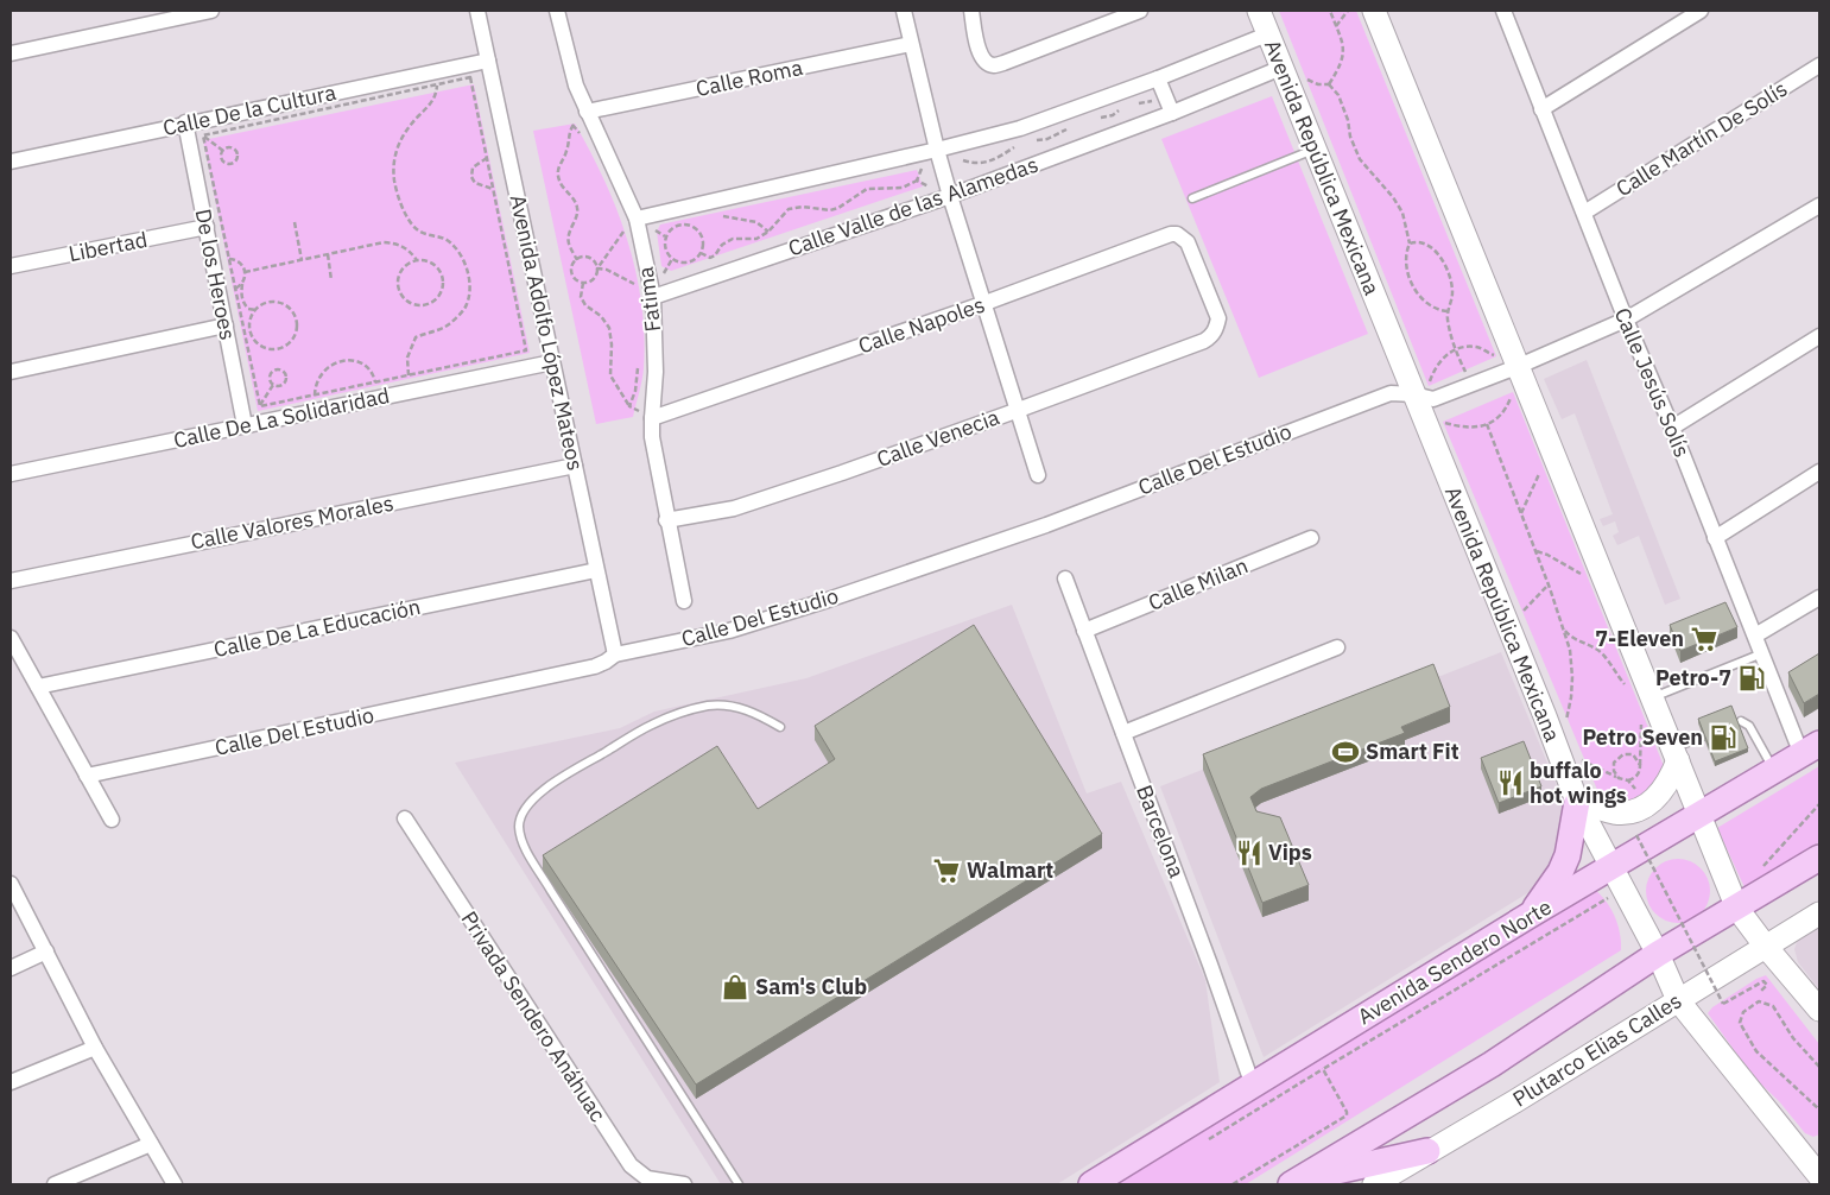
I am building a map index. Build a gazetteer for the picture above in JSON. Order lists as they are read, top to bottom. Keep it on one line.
{"streets":{"main road":["Avenida República Mexicana","Avenida Sendero Norte","Plutarco Elias Calles"],"street":["Calle Roma","Calle De la Cultura","Calle Martín De Solís","Calle Valle de las Alamedas","Libertad","De los Heroes","Fatima","Calle Napoles","Avenida Adolfo López Mateos","Calle Jesús Solís","Calle De La Solidaridad","Calle Venecia","Calle Del Estudio","Calle Valores Morales","Calle Milan","Calle De La Educación","Barcelona","Privada Sendero Anáhuac"]},"crossings":[["Calle Roma","Fatima"],["Calle De la Cultura","De los Heroes"],["Calle De la Cultura","Avenida Adolfo López Mateos"],["Calle Martín De Solís","Calle Jesús Solís"],["Avenida República Mexicana","Calle Valle de las Alamedas"],["Avenida República Mexicana","Calle Del Estudio"],["Avenida República Mexicana","Avenida Sendero Norte"],["Avenida República Mexicana","Plutarco Elias Calles"],["Calle Valle de las Alamedas","Fatima"],["Libertad","De los Heroes"],["De los Heroes","Calle De La Solidaridad"],["Fatima","Calle Napoles"],["Fatima","Calle Venecia"],["Calle Napoles","Calle Venecia"],["Avenida Adolfo López Mateos","Calle De La Solidaridad"],["Avenida Adolfo López Mateos","Calle Del Estudio"],["Avenida Adolfo López Mateos","Calle Valores Morales"],["Avenida Adolfo López Mateos","Calle De La Educación"],["Calle Jesús Solís","Calle Del Estudio"],["Calle Jesús Solís","Avenida Sendero Norte"],["Calle Milan","Barcelona"],["Barcelona","Avenida Sendero Norte"]],"places":{"supermarket":["7-Eleven","Walmart"],"fuel station":["Petro-7","Petro Seven"],"sports":["Smart Fit"],"restaurant":["buffalo hot wings","Vips"],"shop":["Sam's Club"]}}
